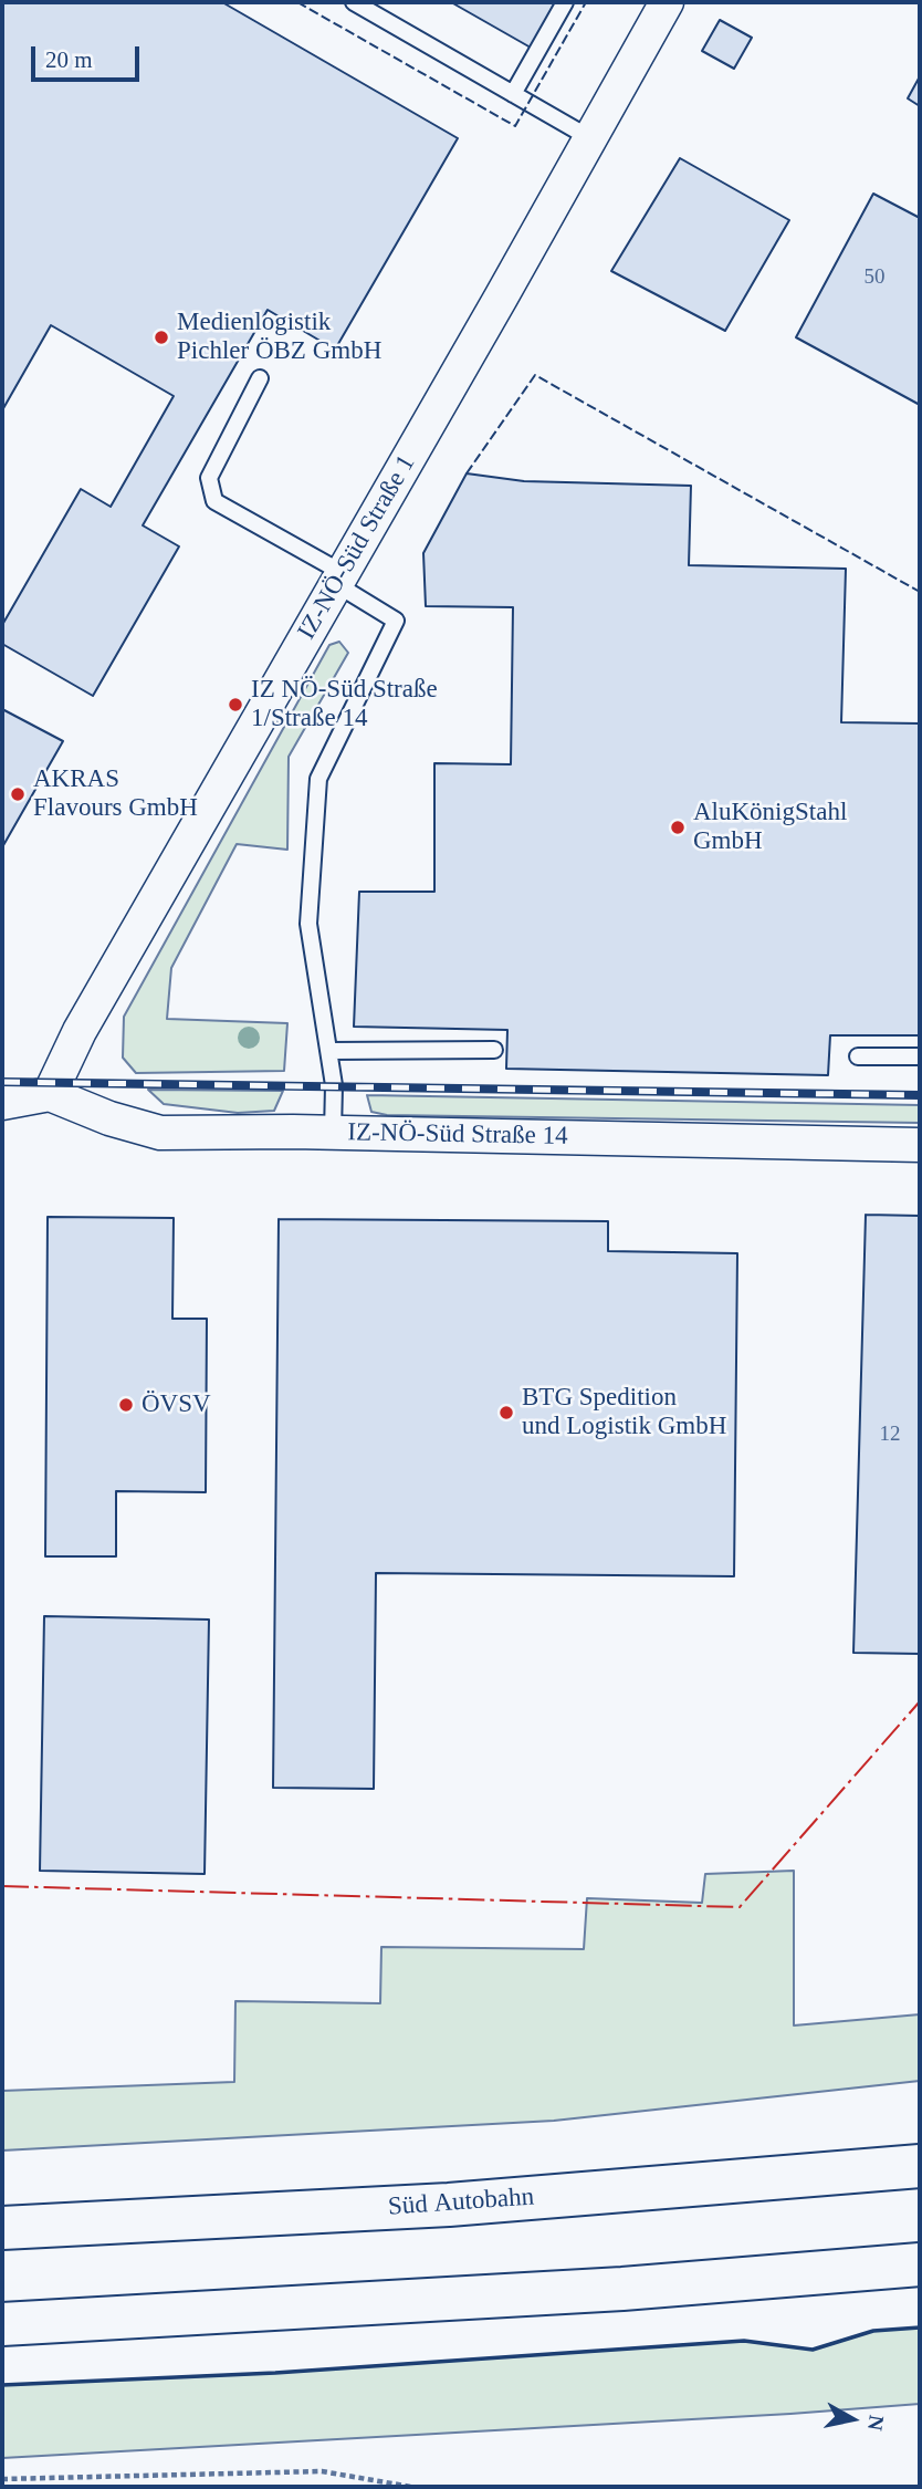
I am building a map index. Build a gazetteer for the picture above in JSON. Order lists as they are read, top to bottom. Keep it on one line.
{"streets":{"highway":["Süd Autobahn"],"street":["IZ-NÖ-Süd Straße 1","IZ-NÖ-Süd Straße 14"]},"crossings":[["IZ-NÖ-Süd Straße 1","IZ-NÖ-Süd Straße 14"]],"places":["Medienlogistik Pichler ÖBZ GmbH","IZ NÖ-Süd Straße 1/Straße 14","AKRAS Flavours GmbH","AluKönigStahl GmbH","ÖVSV","BTG Spedition und Logistik GmbH"],"house_numbers":["50","12"],"scale_bar":"20 m","north":"right"}
